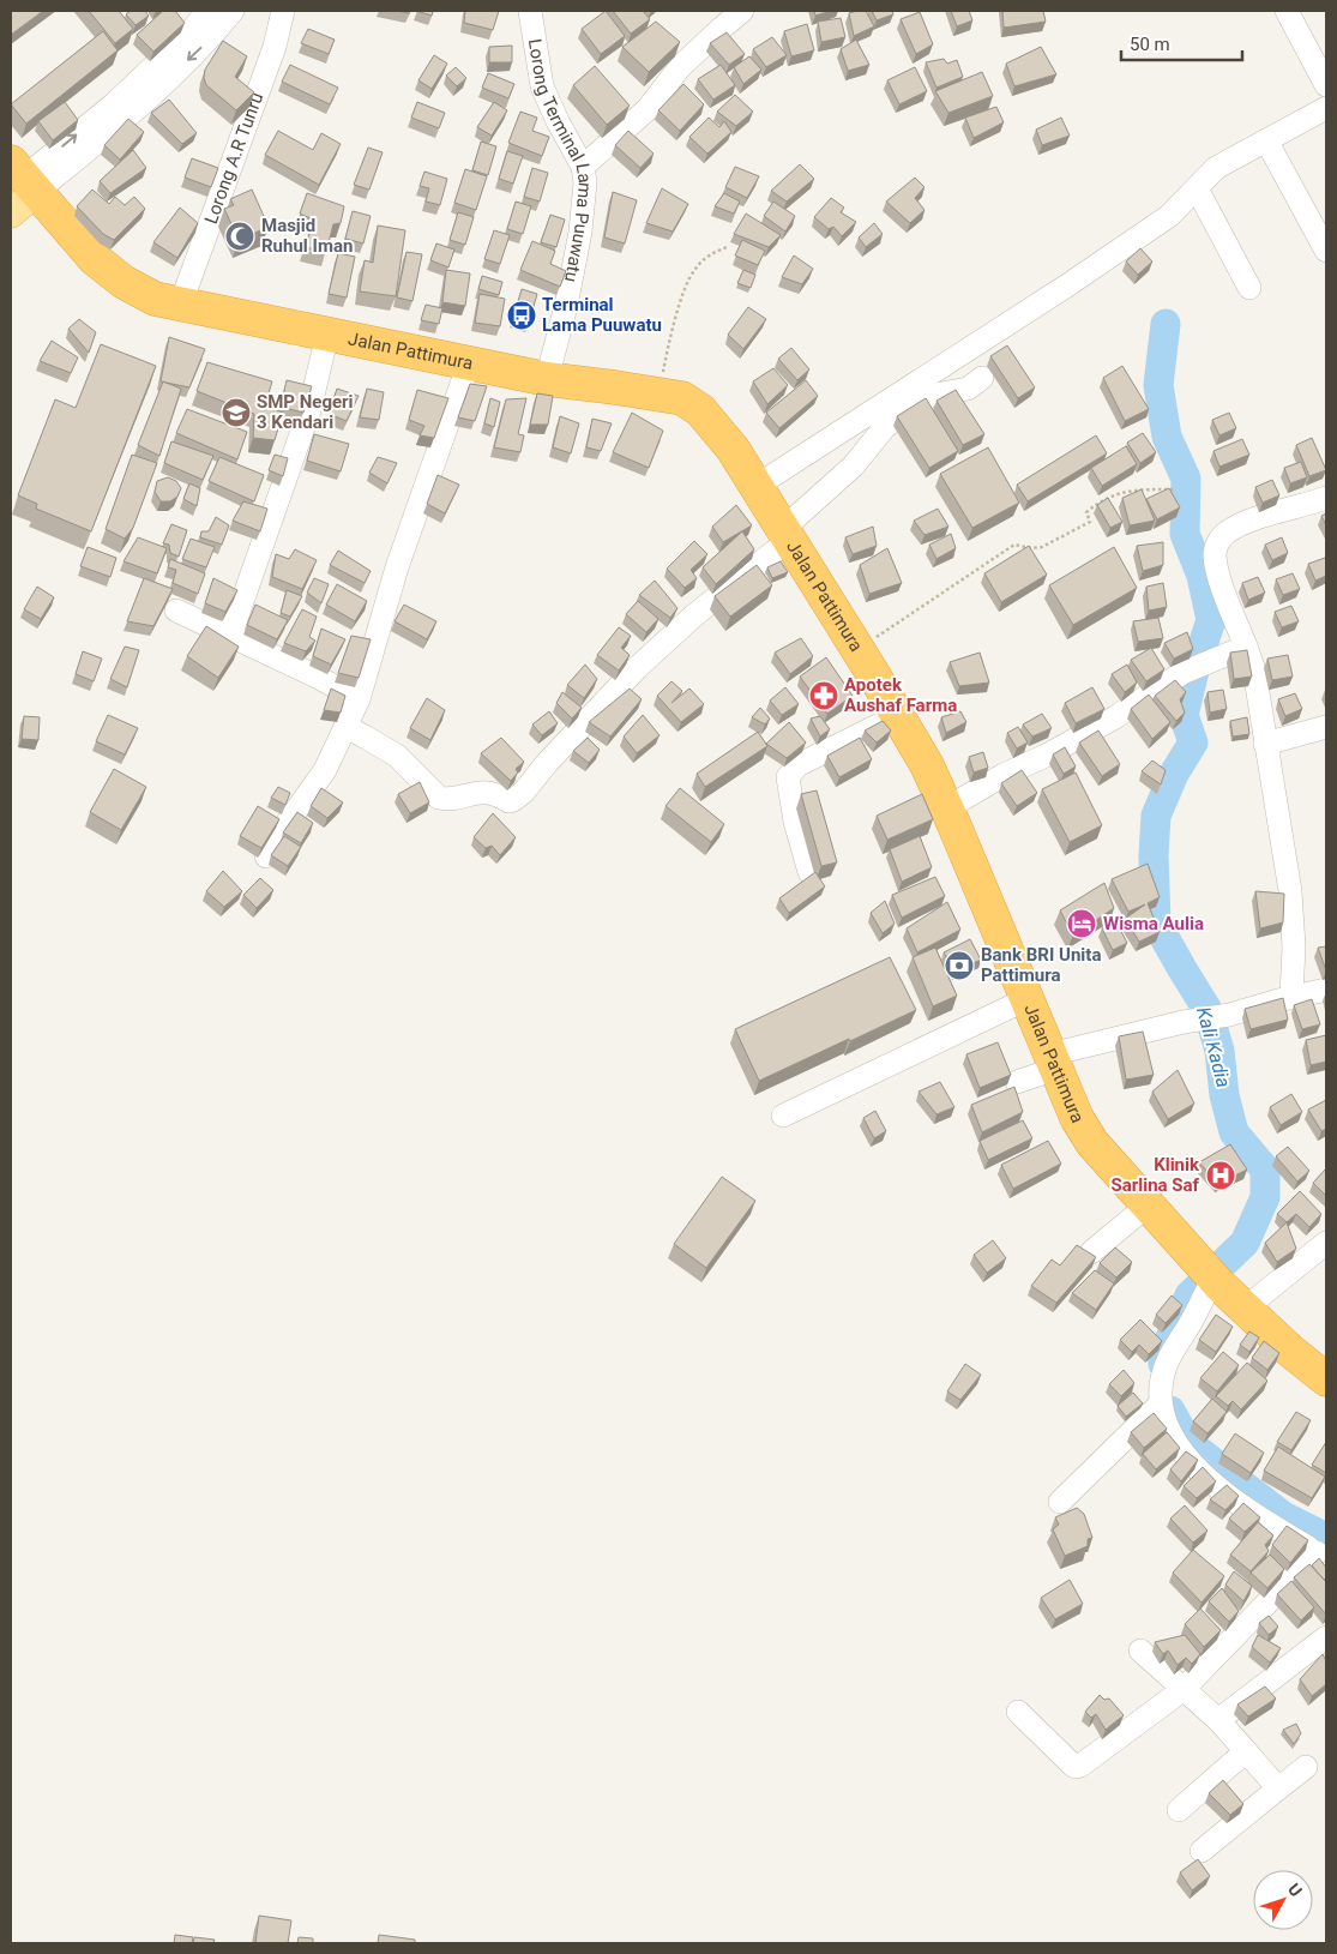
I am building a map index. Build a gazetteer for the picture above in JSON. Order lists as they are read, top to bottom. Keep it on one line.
{"streets":{"highway":["Jalan Pattimura"],"street":["Lorong A.R Tunru","Lorong Terminal Lama Puuwatu"]},"crossings":[["Lorong A.R Tunru","Jalan Pattimura"],["Lorong Terminal Lama Puuwatu","Jalan Pattimura"]],"water":["Kali Kadia"],"places":{"mosque":["Masjid Ruhul Iman"],"bus stop":["Terminal Lama Puuwatu"],"school or university":["SMP Negeri 3 Kendari"],"pharmacy":["Apotek Aushaf Farma"],"hotel":["Wisma Aulia"],"bank":["Bank BRI Unita Pattimura"],"hospital":["Klinik Sarlina Saf"]},"scale_bar":"50 m","north":"top right"}
